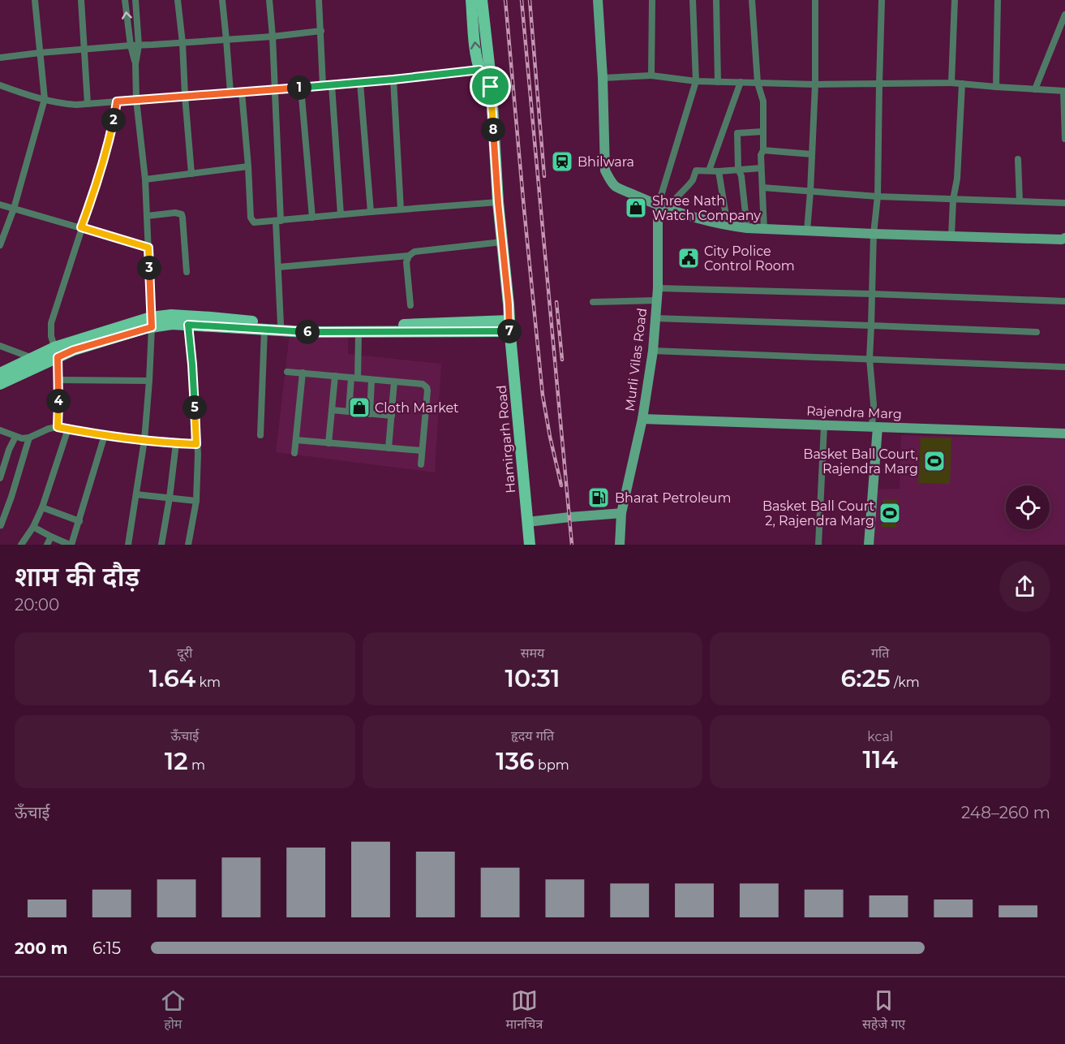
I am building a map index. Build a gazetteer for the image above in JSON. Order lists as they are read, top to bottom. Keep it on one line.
{"streets":{"main road":["Hamirgarh Road"],"street":["Murli Vilas Road","Rajendra Marg"]},"crossings":[["Murli Vilas Road","Rajendra Marg"]],"places":{"station":["Bhilwara"],"shop":["Shree Nath Watch Company","Cloth Market"],"public building":["City Police Control Room"],"sports":["Basket Ball Court, Rajendra Marg","Basket Ball Court 2, Rajendra Marg"],"fuel station":["Bharat Petroleum"]},"page":{"pins":["1","2","8","3","7","6","4","5"],"heading":["शाम की दौड़","20:00"],"stats":[["दूरी","1.64 km"],["समय","10:31"],["गति","6:25 /km"],["ऊँचाई","12 m"],["हृदय गति","136 bpm"],["kcal","114"]],"chart":["ऊँचाई","248–260 m"],"list":[{"name":"200 m","note":"6:15"}],"tabs":["होम","मानचित्र","सहेजे गए"]}}
